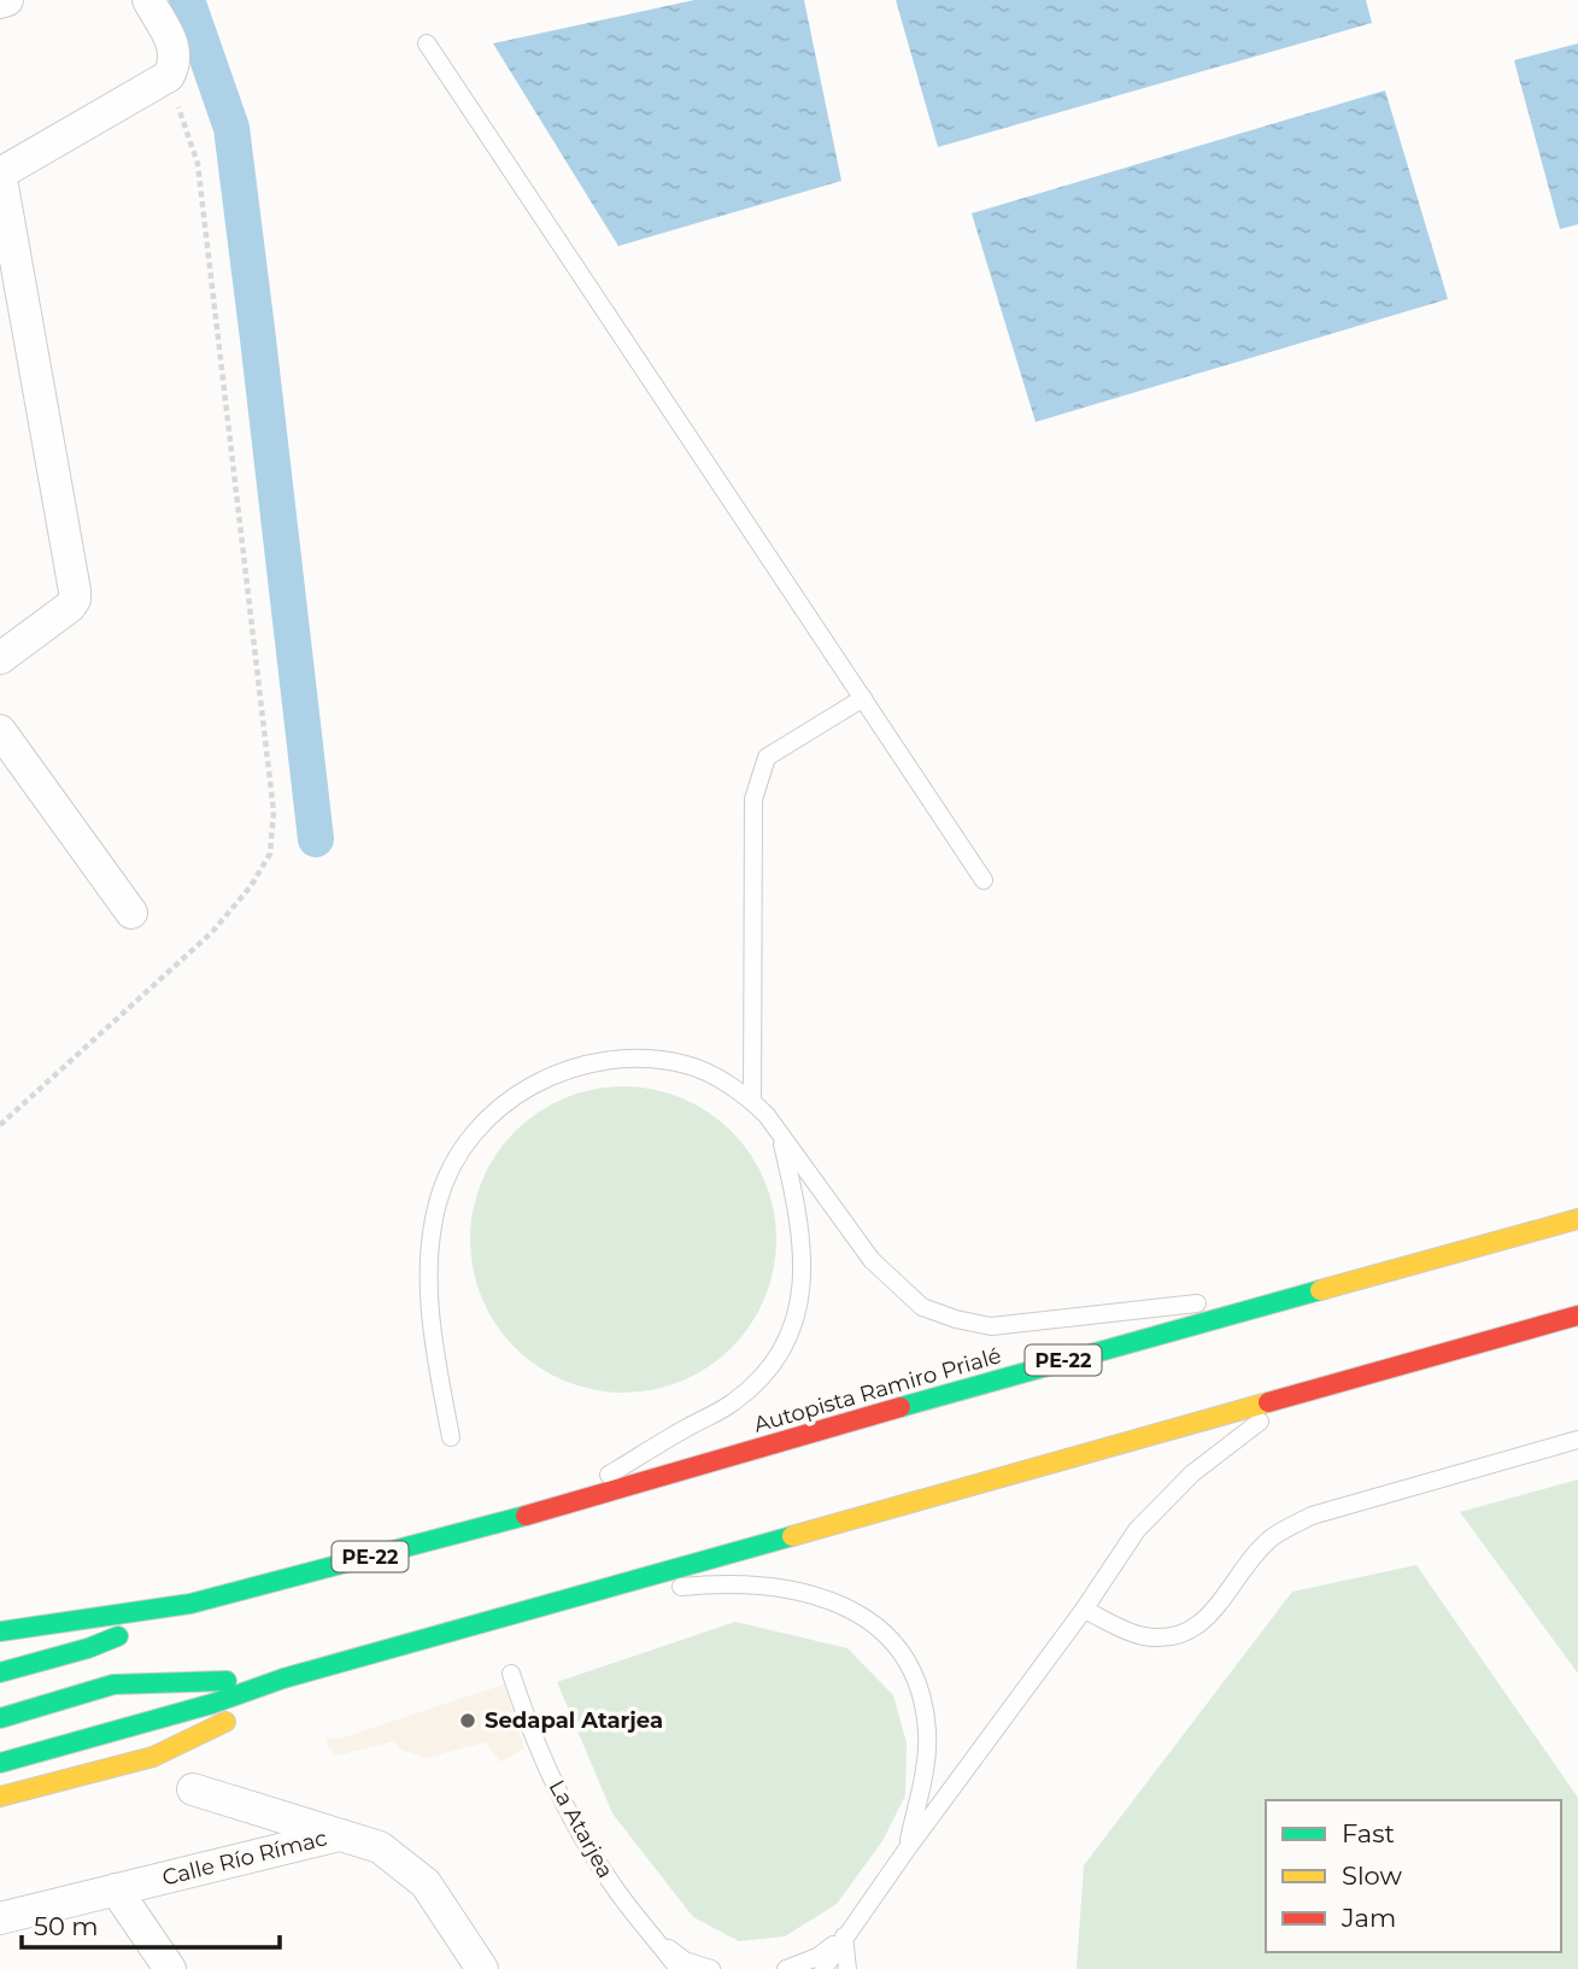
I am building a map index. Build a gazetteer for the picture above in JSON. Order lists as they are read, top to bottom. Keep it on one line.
{"streets":{"highway":["PE-22","Autopista Ramiro Prialé"],"street":["Calle Río Rímac"],"lane":["La Atarjea"]},"places":["Sedapal Atarjea"],"legend":["Fast","Slow","Jam"],"scale_bar":"50 m"}
